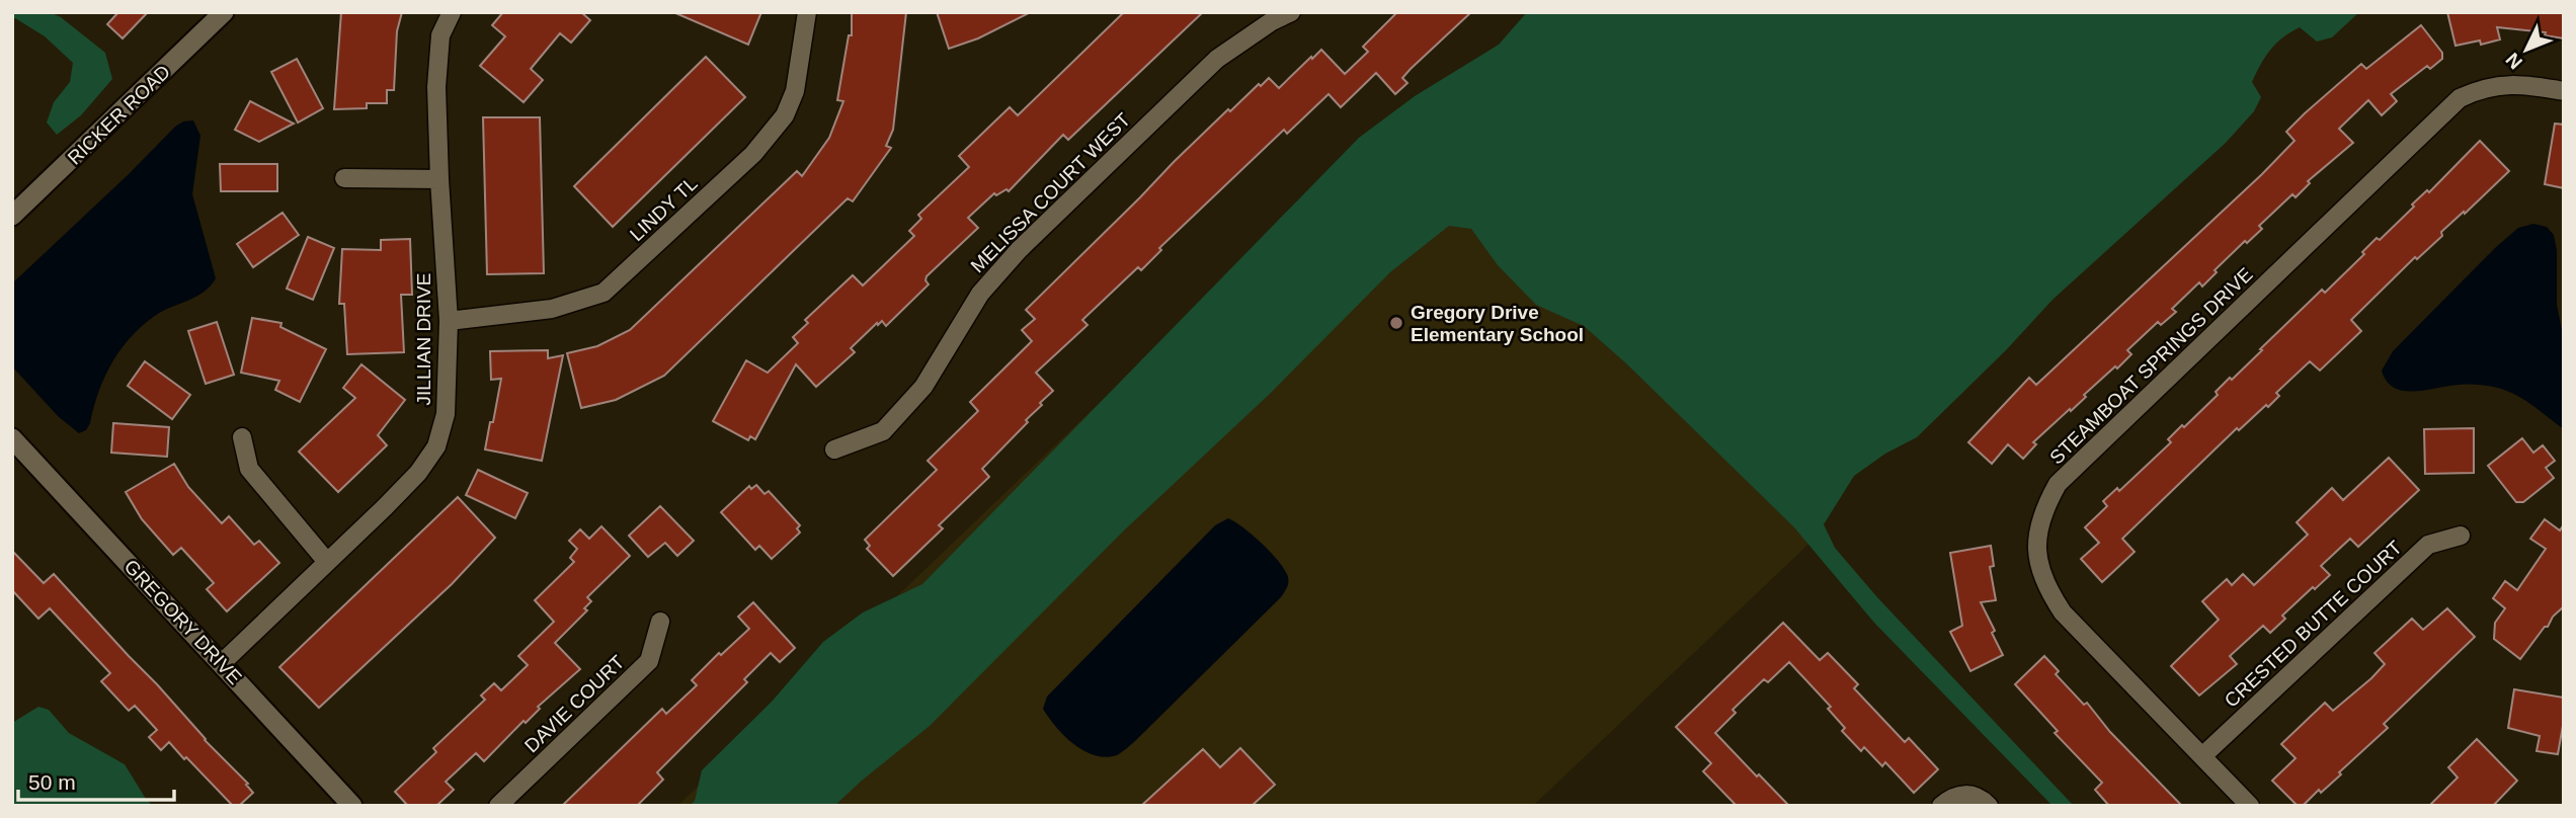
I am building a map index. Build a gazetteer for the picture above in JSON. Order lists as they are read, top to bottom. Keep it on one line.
{"streets":{"street":["RICKER ROAD","MELISSA COURT WEST","LINDY TL","JILLIAN DRIVE","STEAMBOAT SPRINGS DRIVE","GREGORY DRIVE","CRESTED BUTTE COURT","DAVIE COURT"]},"crossings":[["LINDY TL","JILLIAN DRIVE"],["JILLIAN DRIVE","GREGORY DRIVE"],["STEAMBOAT SPRINGS DRIVE","CRESTED BUTTE COURT"]],"places":["Gregory Drive Elementary School"],"scale_bar":"50 m","north":"bottom left"}
